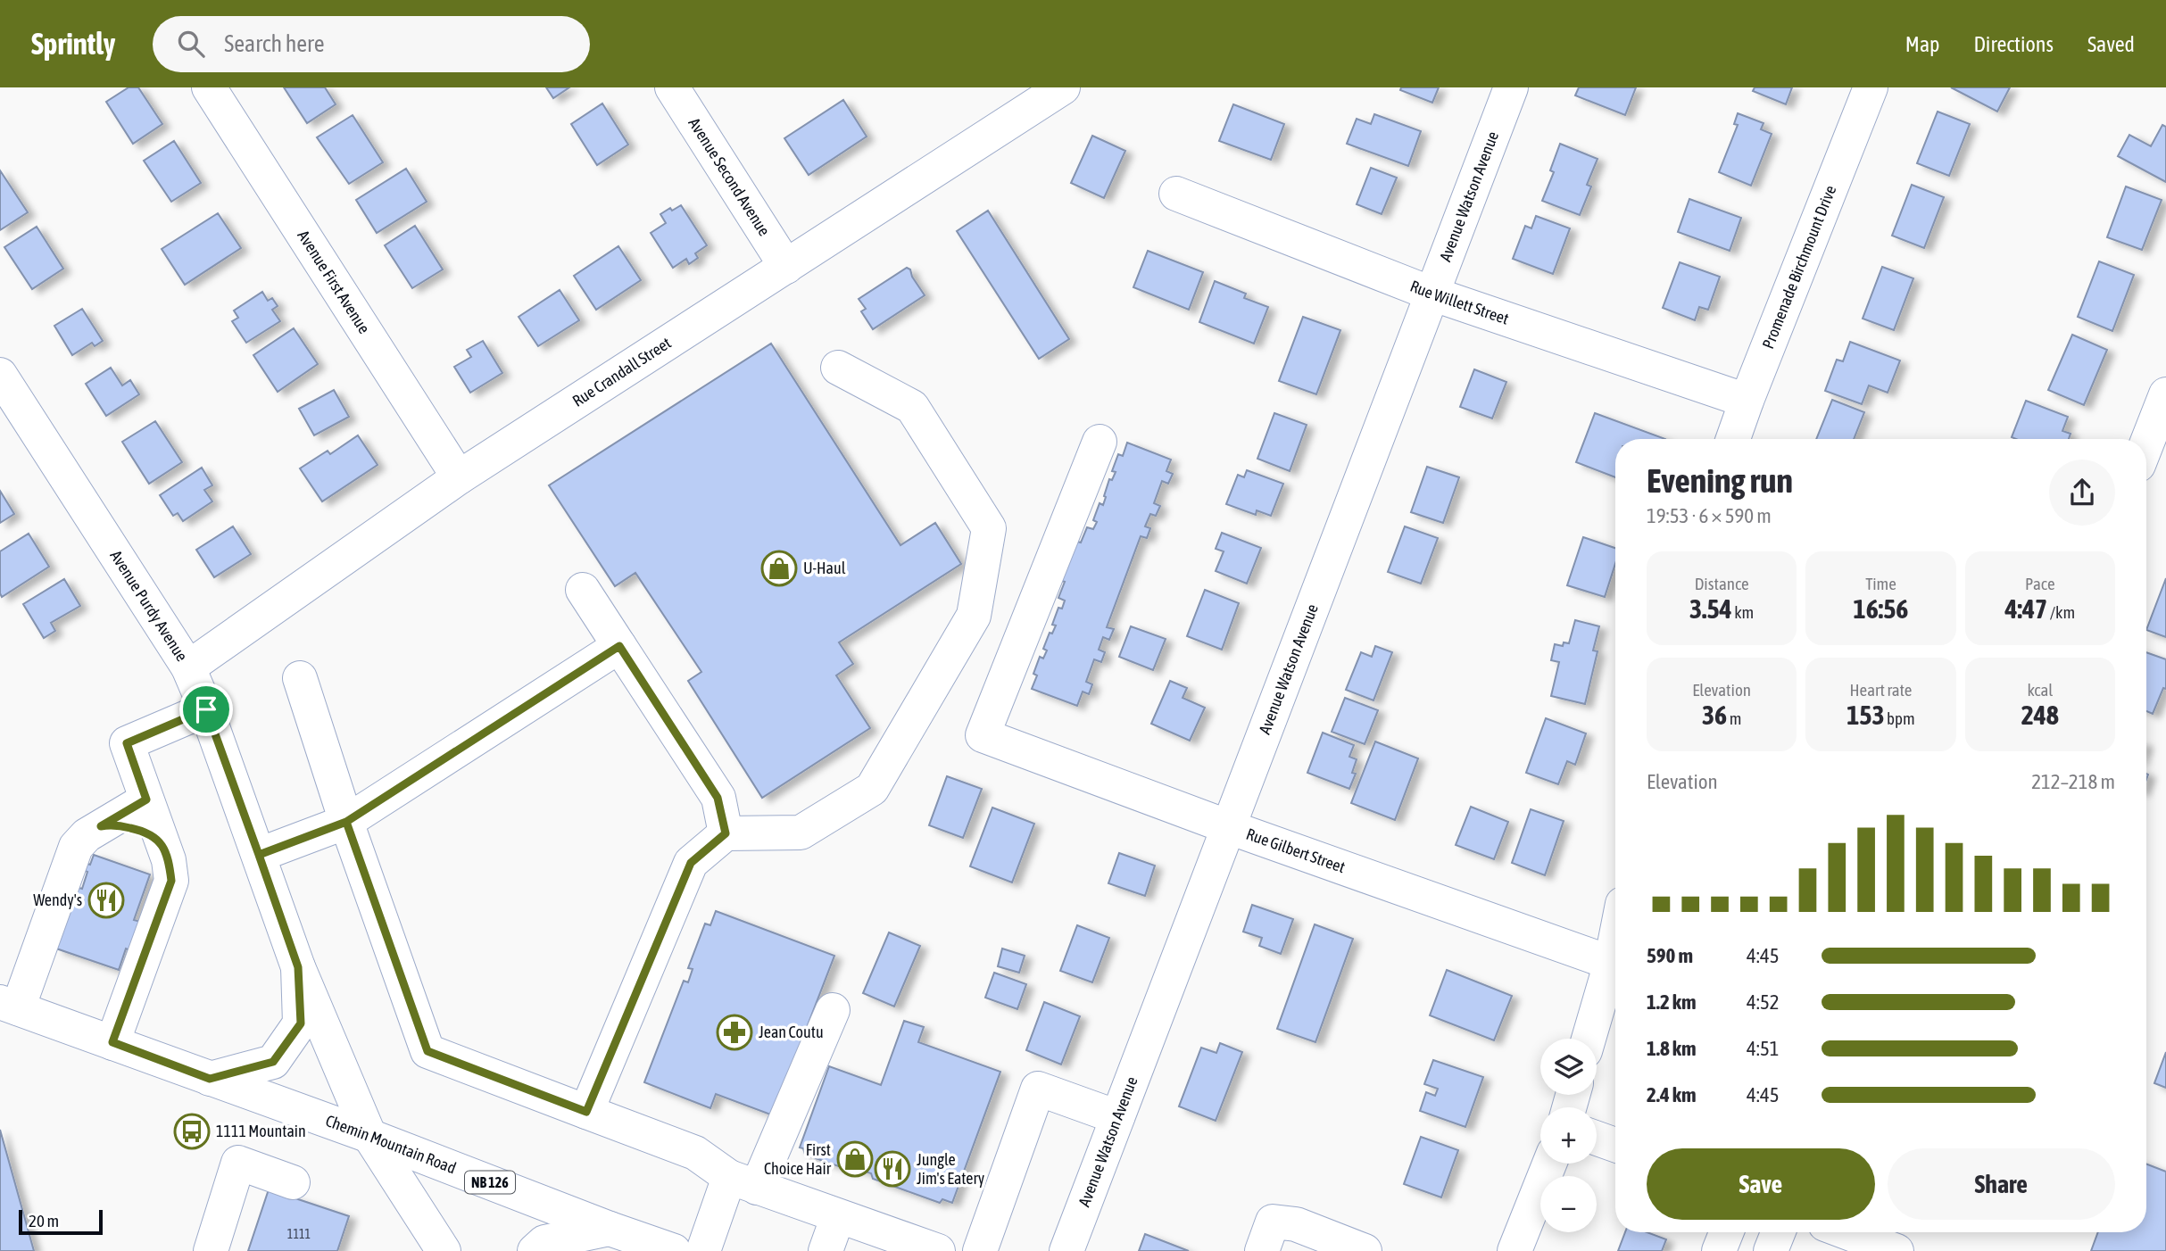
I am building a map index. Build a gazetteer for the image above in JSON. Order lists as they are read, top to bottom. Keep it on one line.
{"streets":{"street":["Avenue Second Avenue","Avenue Watson Avenue","Promenade Birchmount Drive","Avenue First Avenue","Rue Willett Street","Rue Crandall Street","Avenue Purdy Avenue","Rue Gilbert Street","Chemin Mountain Road","NB 126"]},"crossings":[["Avenue Second Avenue","Rue Crandall Street"],["Avenue Watson Avenue","Rue Willett Street"],["Avenue Watson Avenue","Rue Gilbert Street"],["Promenade Birchmount Drive","Rue Willett Street"],["Avenue First Avenue","Rue Crandall Street"],["Rue Crandall Street","Avenue Purdy Avenue"],["Avenue Purdy Avenue","Chemin Mountain Road"]],"places":{"shop":["U-Haul","First Choice Hair"],"restaurant":["Wendy's","Jungle Jim's Eatery"],"pharmacy":["Jean Coutu"],"bus stop":["1111 Mountain"]},"house_numbers":["1111"],"scale_bar":"20 m","page":{"header":"Sprintly","search":"Search here","nav":["Map","Directions","Saved"],"heading":["Evening run","19:53 · 6 × 590 m"],"stats":[["Distance","3.54 km"],["Time","16:56"],["Pace","4:47 /km"],["Elevation","36 m"],["Heart rate","153 bpm"],["kcal","248"]],"chart":["Elevation","212–218 m"],"list":[{"name":"590 m","note":"4:45"},{"name":"1.2 km","note":"4:52"},{"name":"1.8 km","note":"4:51"},{"name":"2.4 km","note":"4:45"}],"map_buttons":["+","−"],"buttons":["Save","Share"],"scale":"20 m"}}
